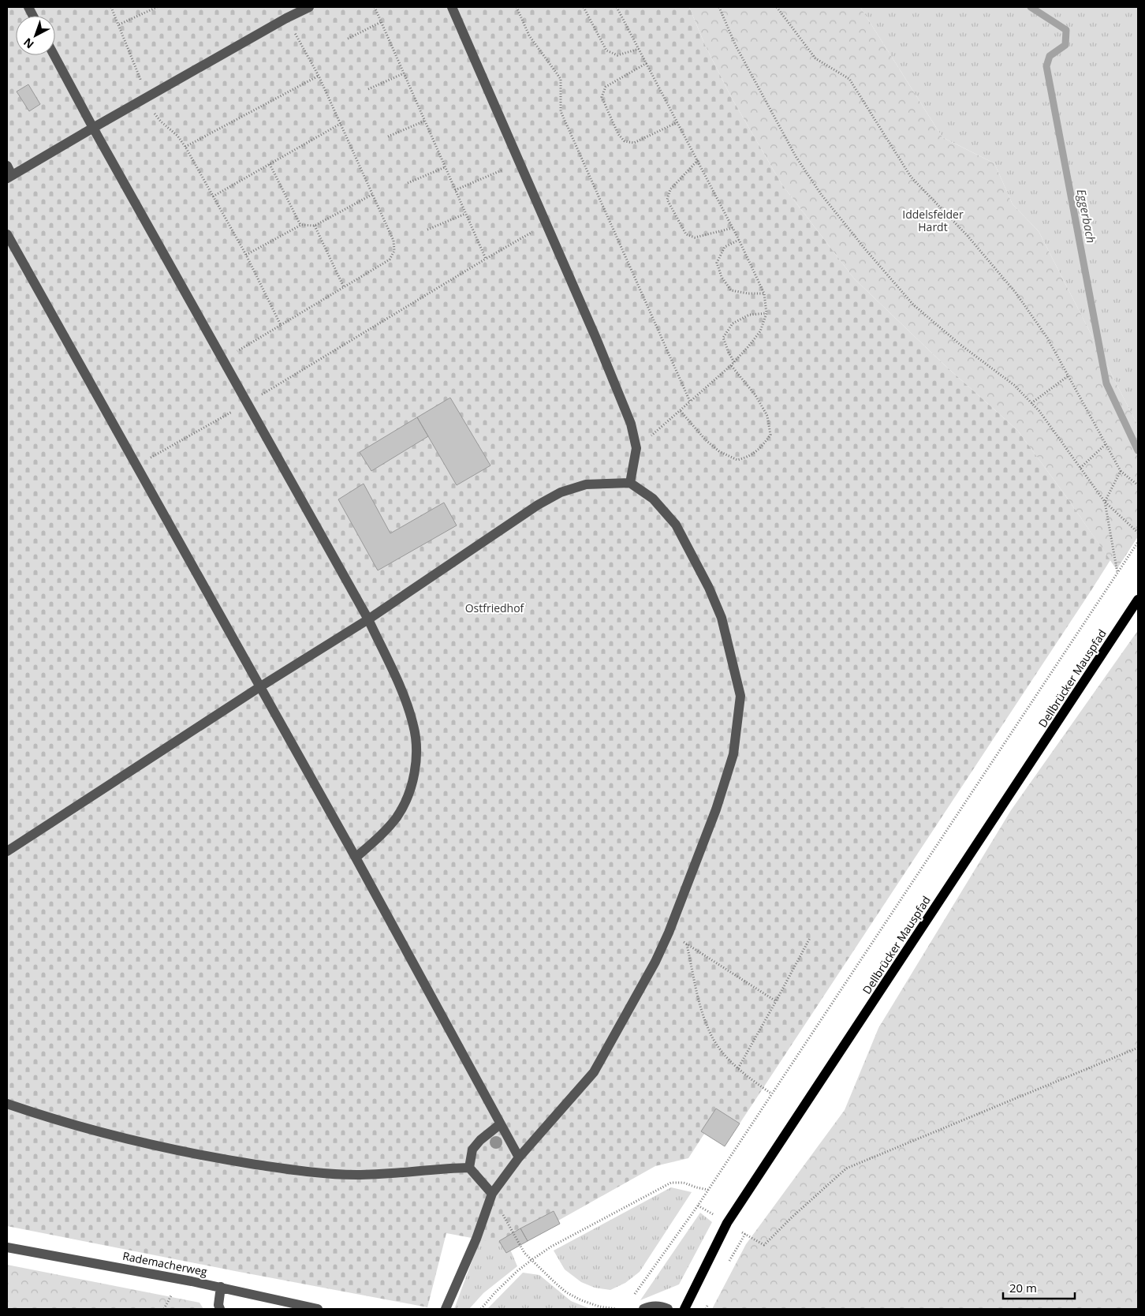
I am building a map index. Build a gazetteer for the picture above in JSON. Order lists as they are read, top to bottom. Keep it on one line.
{"streets":{"main road":["Dellbrücker Mauspfad"],"street":["Rademacherweg"]},"water":["Eggerbach"],"parks":["Iddelsfelder Hardt","Ostfriedhof"],"scale_bar":"20 m","north":"bottom left"}
